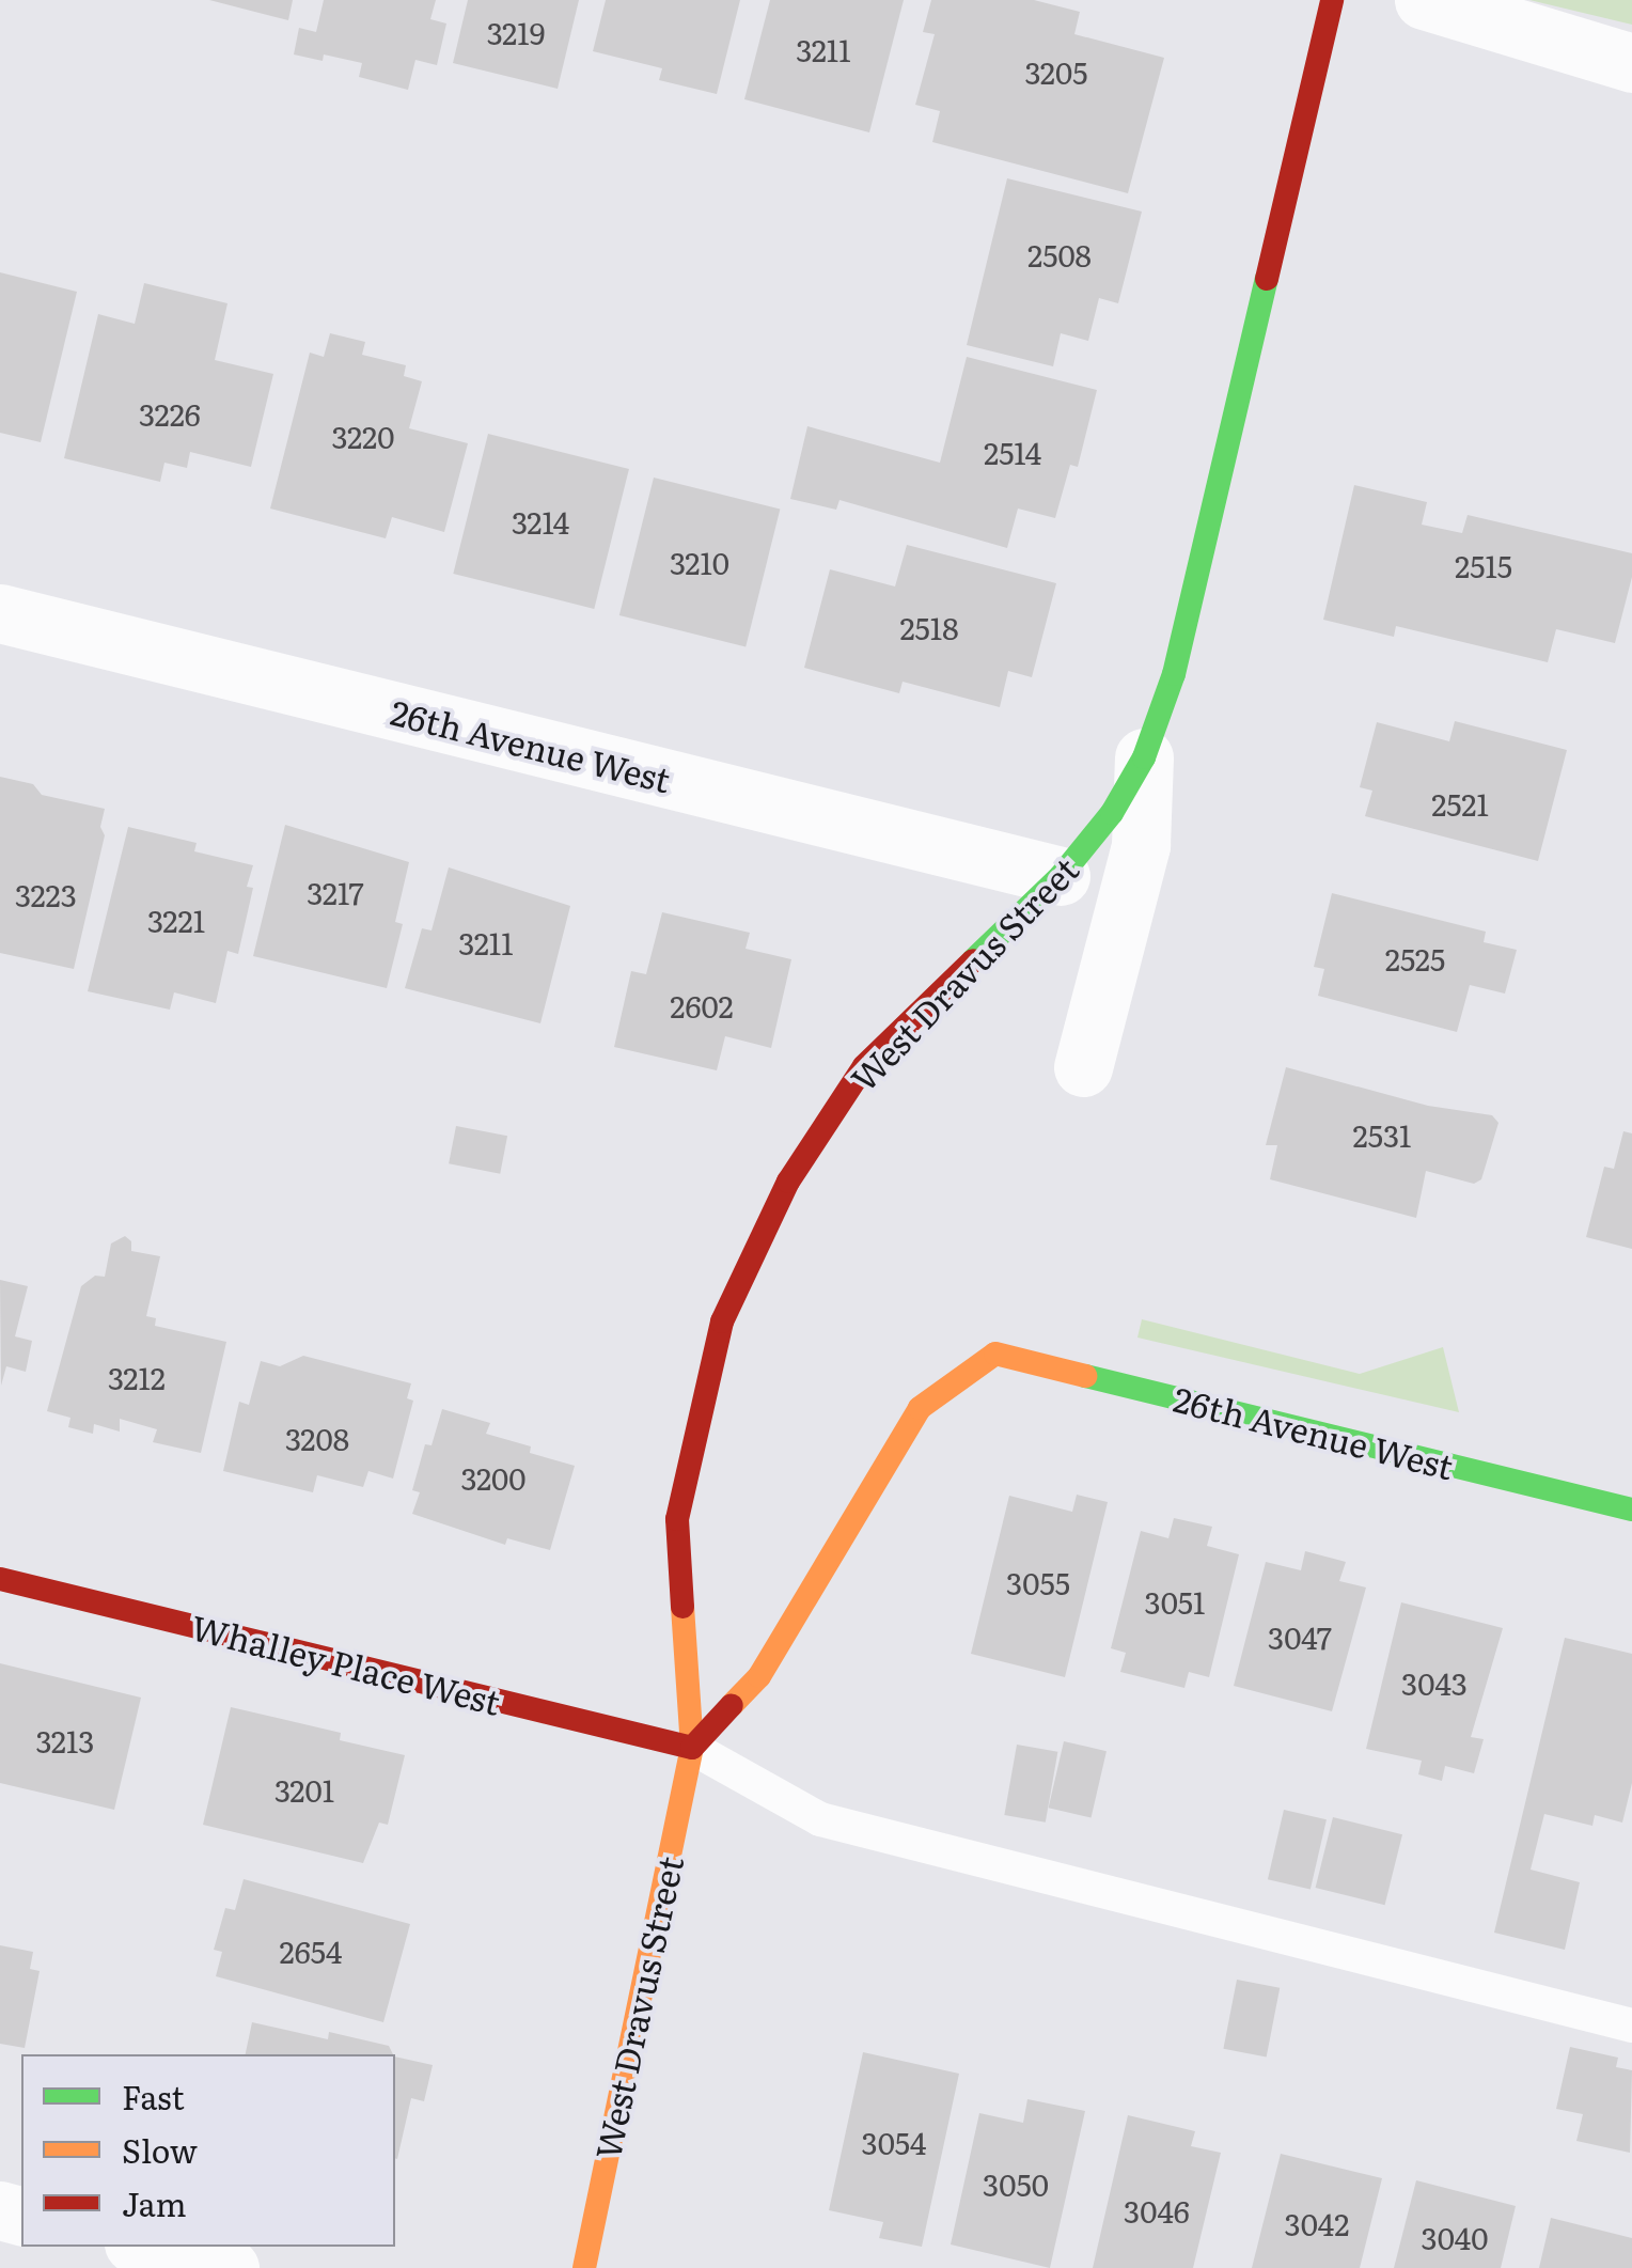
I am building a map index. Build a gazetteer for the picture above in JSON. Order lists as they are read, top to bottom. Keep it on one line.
{"streets":{"street":["26th Avenue West","West Dravus Street","Whalley Place West"]},"crossings":[["26th Avenue West","West Dravus Street"],["26th Avenue West","Whalley Place West"],["West Dravus Street","Whalley Place West"]],"house_numbers":["3219","3211","3205","2508","3226","3220","2514","3214","3210","2515","2518","2521","3217","3223","3221","3211","2525","2602","2531","3212","3208","3200","3055","3051","3047","3043","3213","3201","2654","3054","3050","3046","3042","3040"],"legend":["Fast","Slow","Jam"]}
